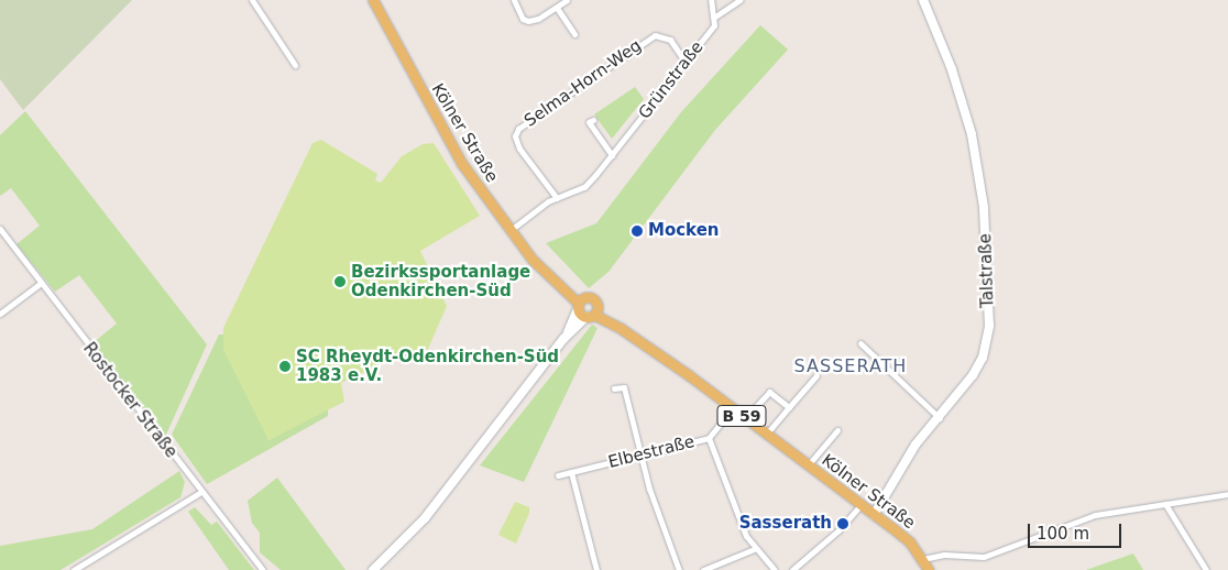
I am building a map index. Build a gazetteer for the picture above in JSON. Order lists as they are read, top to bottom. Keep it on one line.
{"streets":{"main road":["Kölner Straße","B 59"],"street":["Grünstraße","Selma-Horn-Weg","Talstraße","Rostocker Straße","Elbestraße"]},"crossings":[["Grünstraße","Selma-Horn-Weg"],["Grünstraße","Kölner Straße"],["Kölner Straße","Talstraße"],["Kölner Straße","Elbestraße"]],"districts":["SASSERATH"],"places":["Mocken","Bezirkssportanlage Odenkirchen-Süd","SC Rheydt-Odenkirchen-Süd 1983 e.V.","Sasserath"],"scale_bar":"100 m"}
